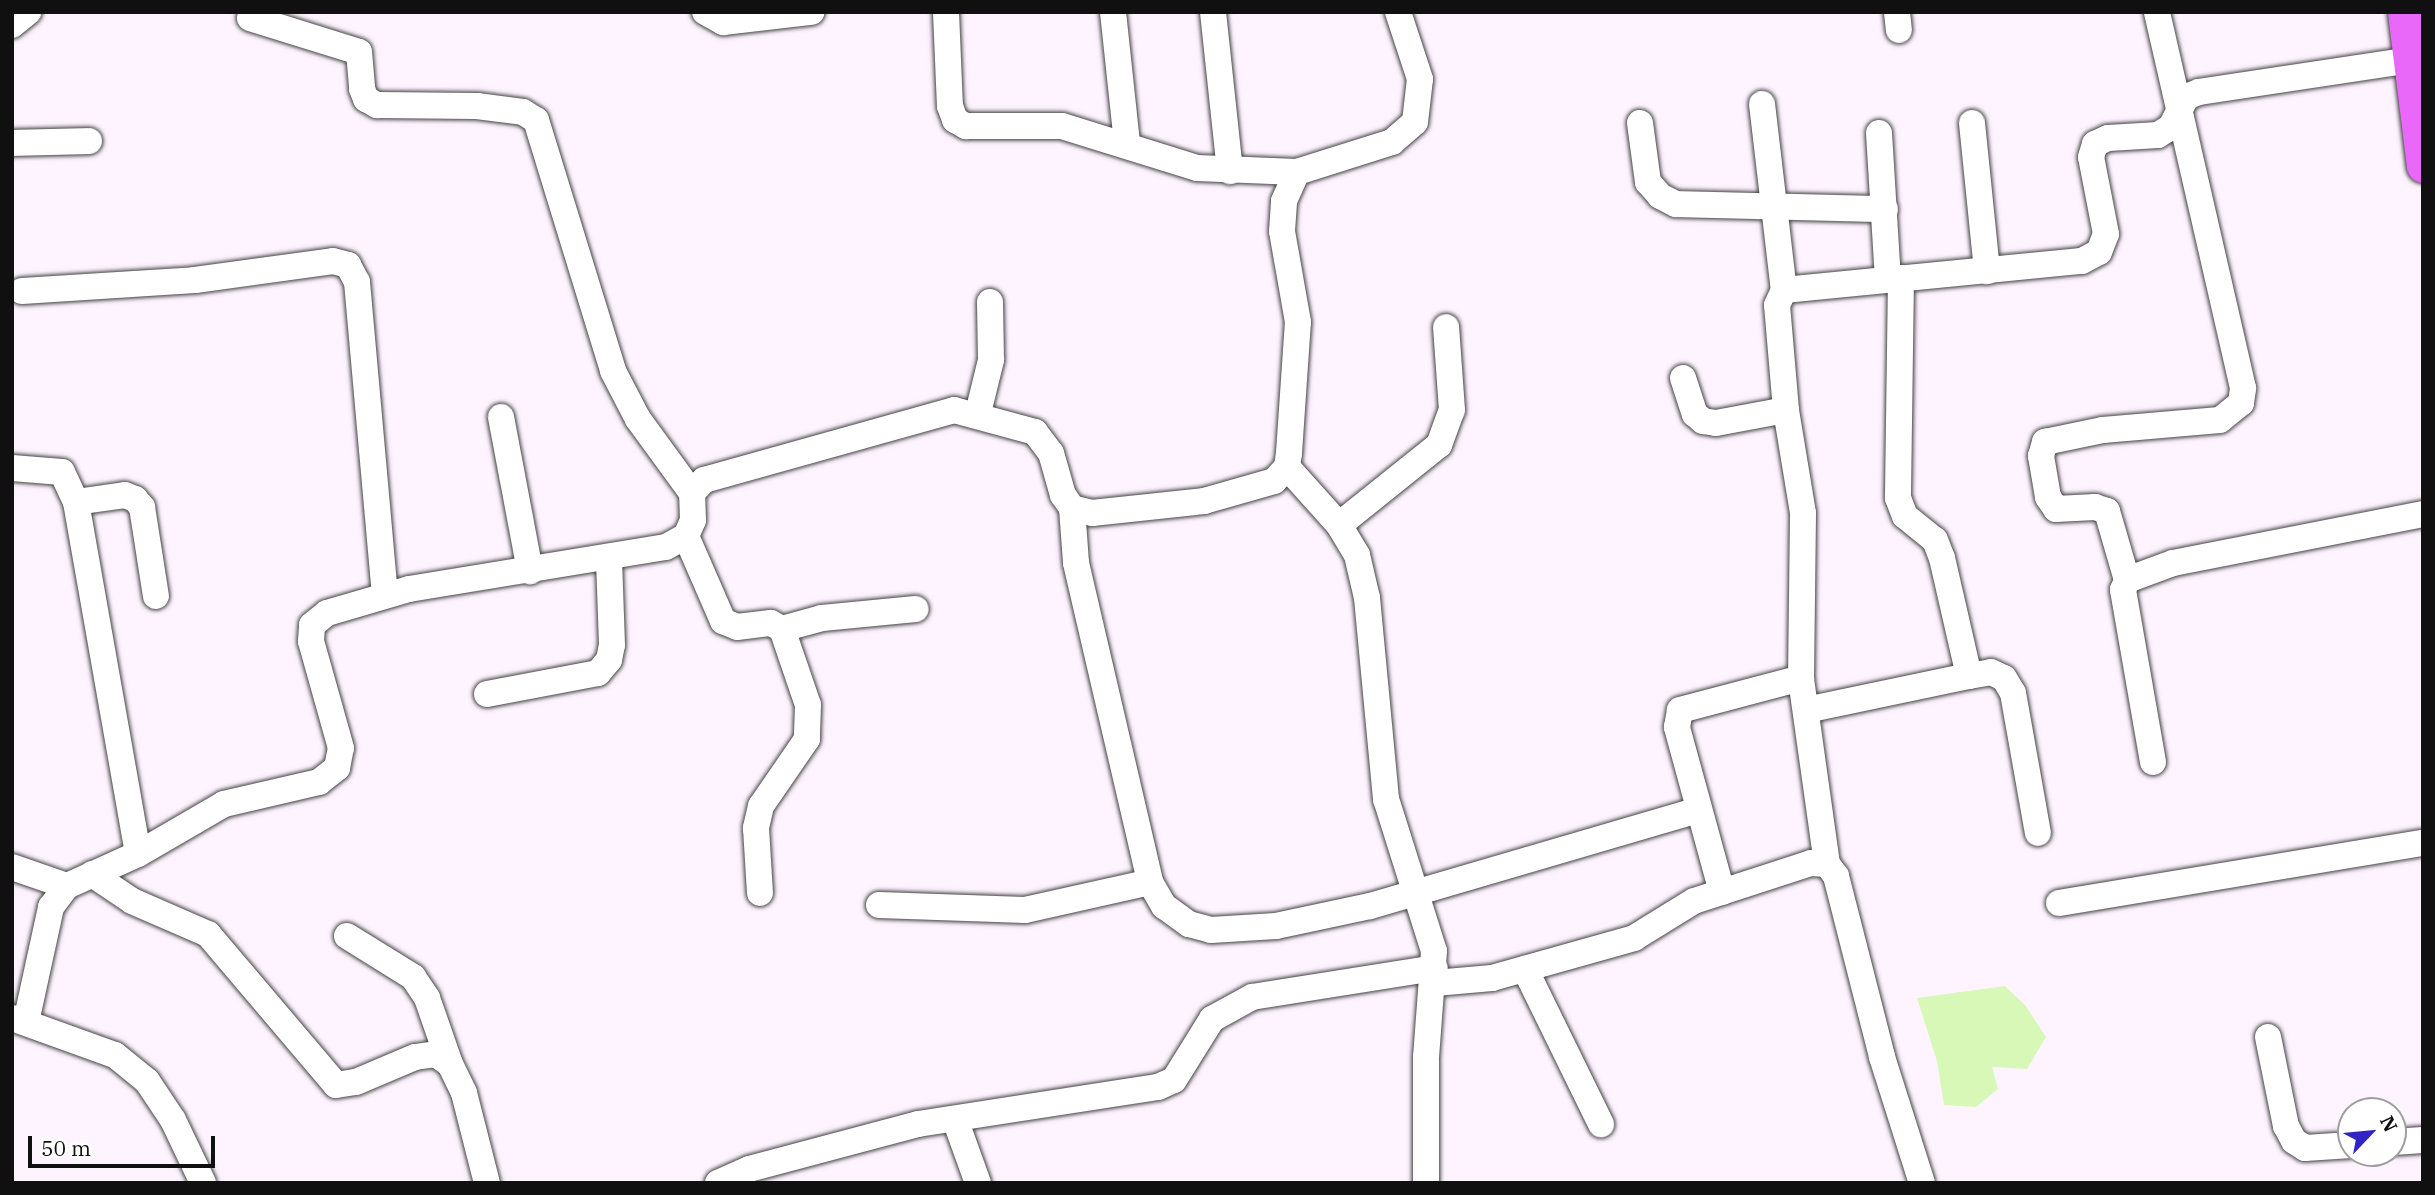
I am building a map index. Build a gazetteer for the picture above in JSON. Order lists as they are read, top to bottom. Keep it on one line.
{"scale_bar":"50 m","north":"top right"}
